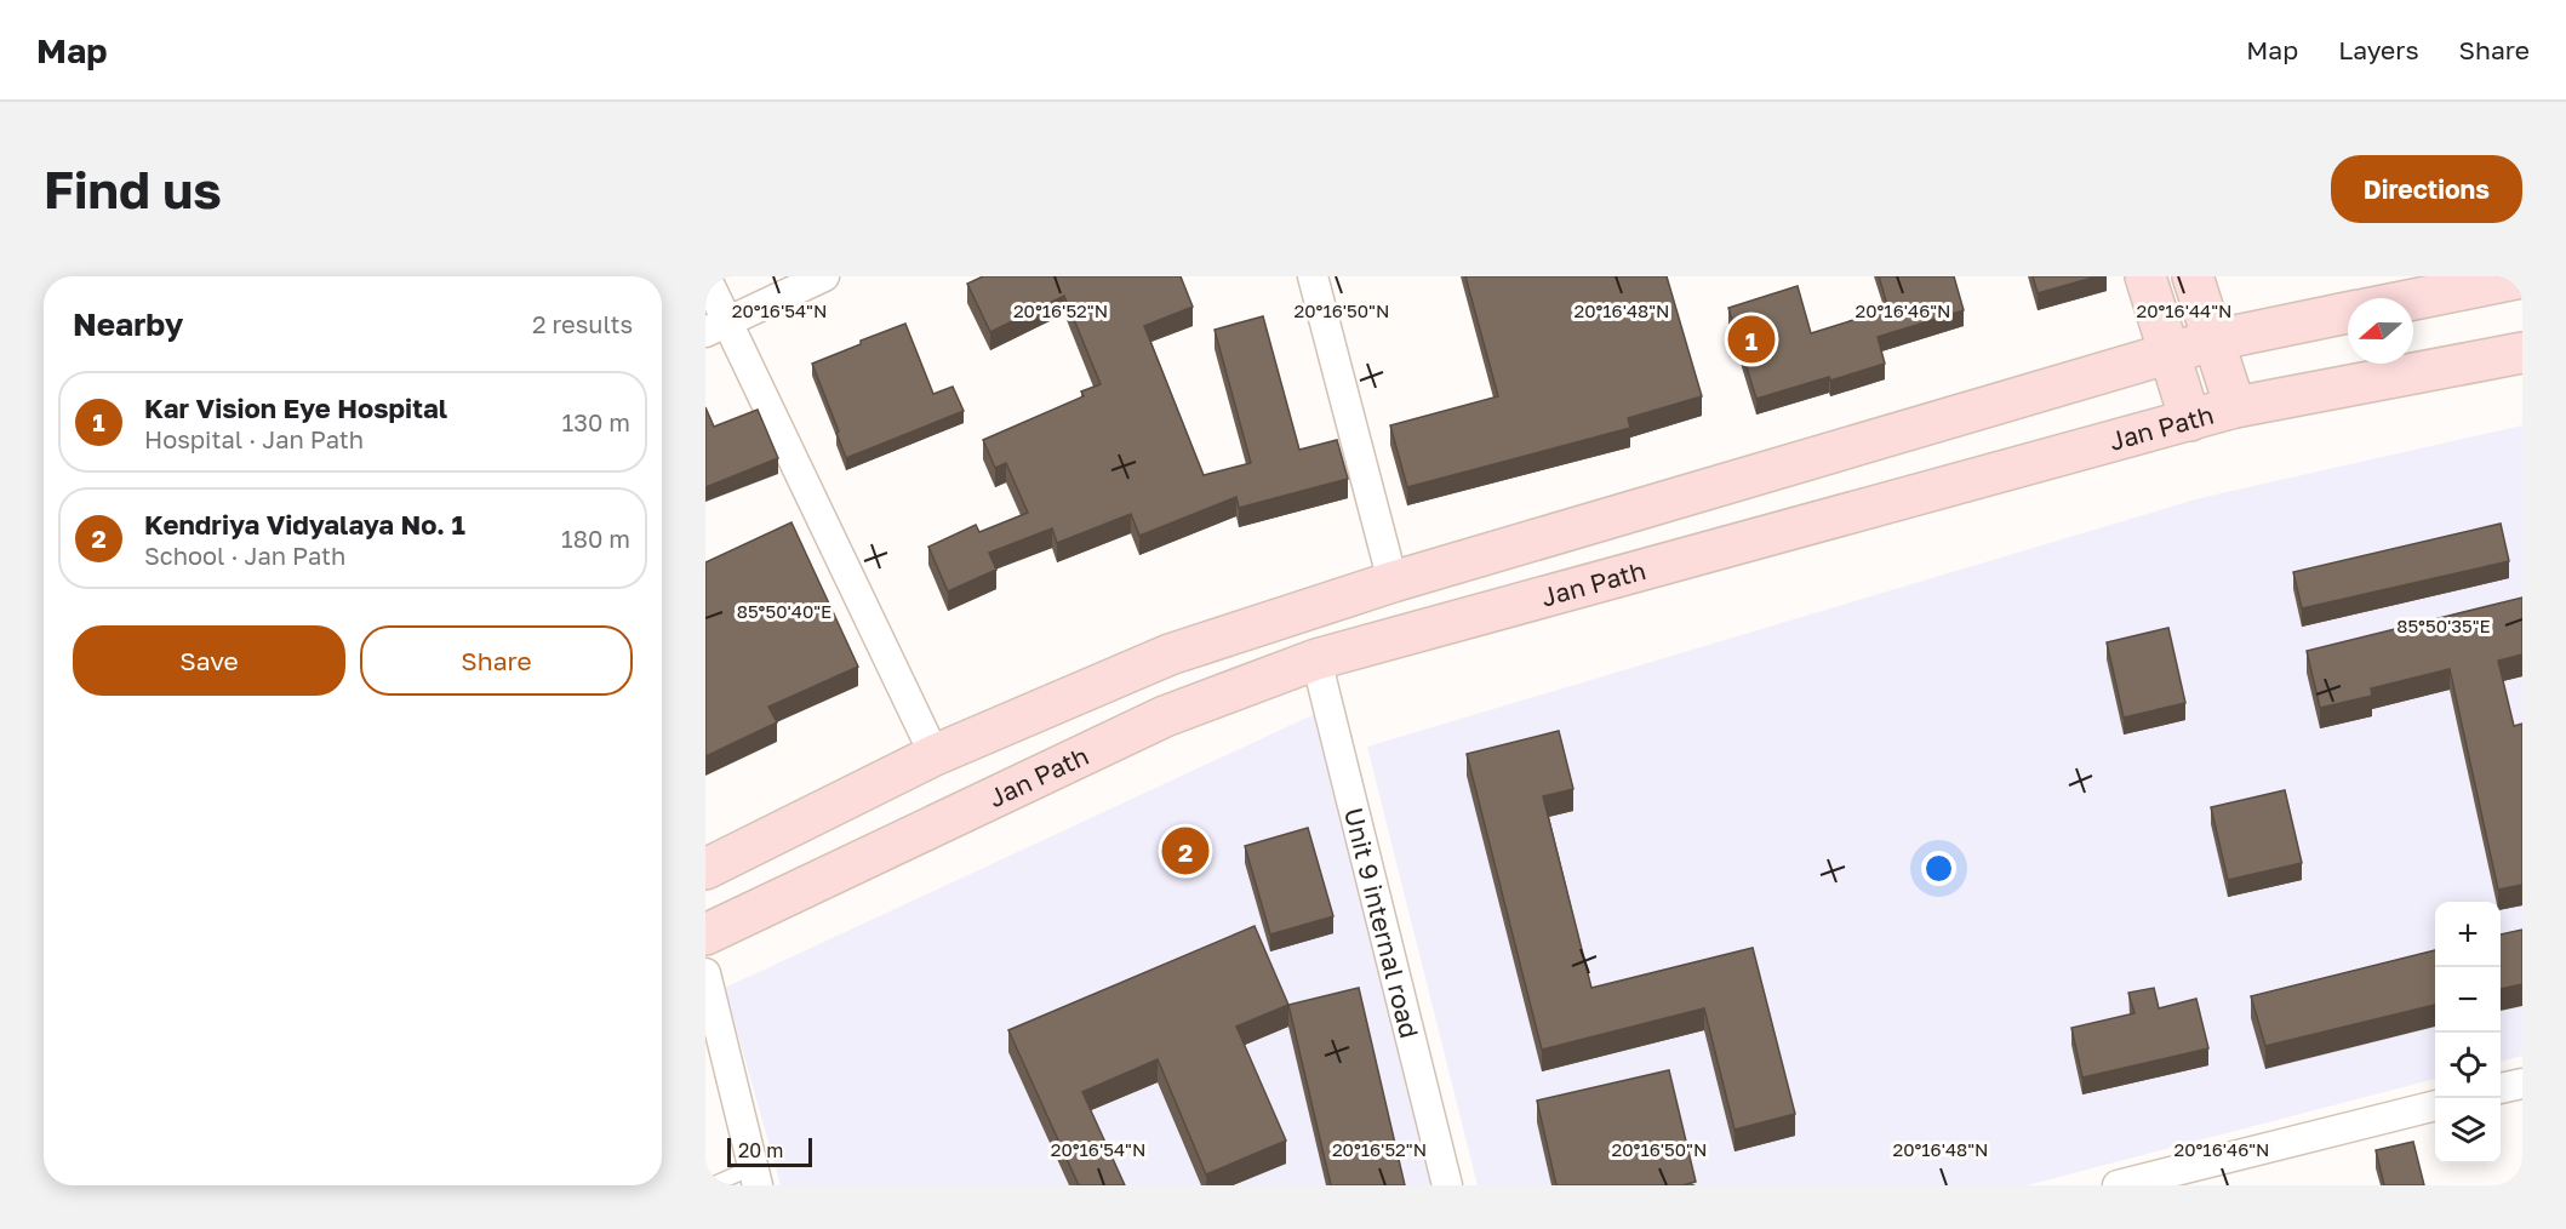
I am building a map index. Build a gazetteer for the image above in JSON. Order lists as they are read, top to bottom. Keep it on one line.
{"streets":{"main road":["Jan Path"],"street":["Unit 9 internal road"]},"crossings":[["Jan Path","Unit 9 internal road"]],"scale_bar":"20 m","north":"left","page":{"header":"Map","nav":["Map","Layers","Share"],"buttons":["Directions",["Save","Share"]],"title":"Find us","heading":["Nearby","2 results"],"pins":["1","2"],"list":[{"mark":"1","name":"Kar Vision Eye Hospital","note":"Hospital · Jan Path","value":"130 m"},{"mark":"2","name":"Kendriya Vidyalaya No. 1","note":"School · Jan Path","value":"180 m"}],"map_buttons":["+","−"],"scale":"20 m"},"coordinates":["20°16'48\"N","20°16'44\"N","20°16'54\"N","20°16'52\"N","20°16'50\"N","20°16'46\"N","85°50'40\"E","85°50'35\"E"]}
